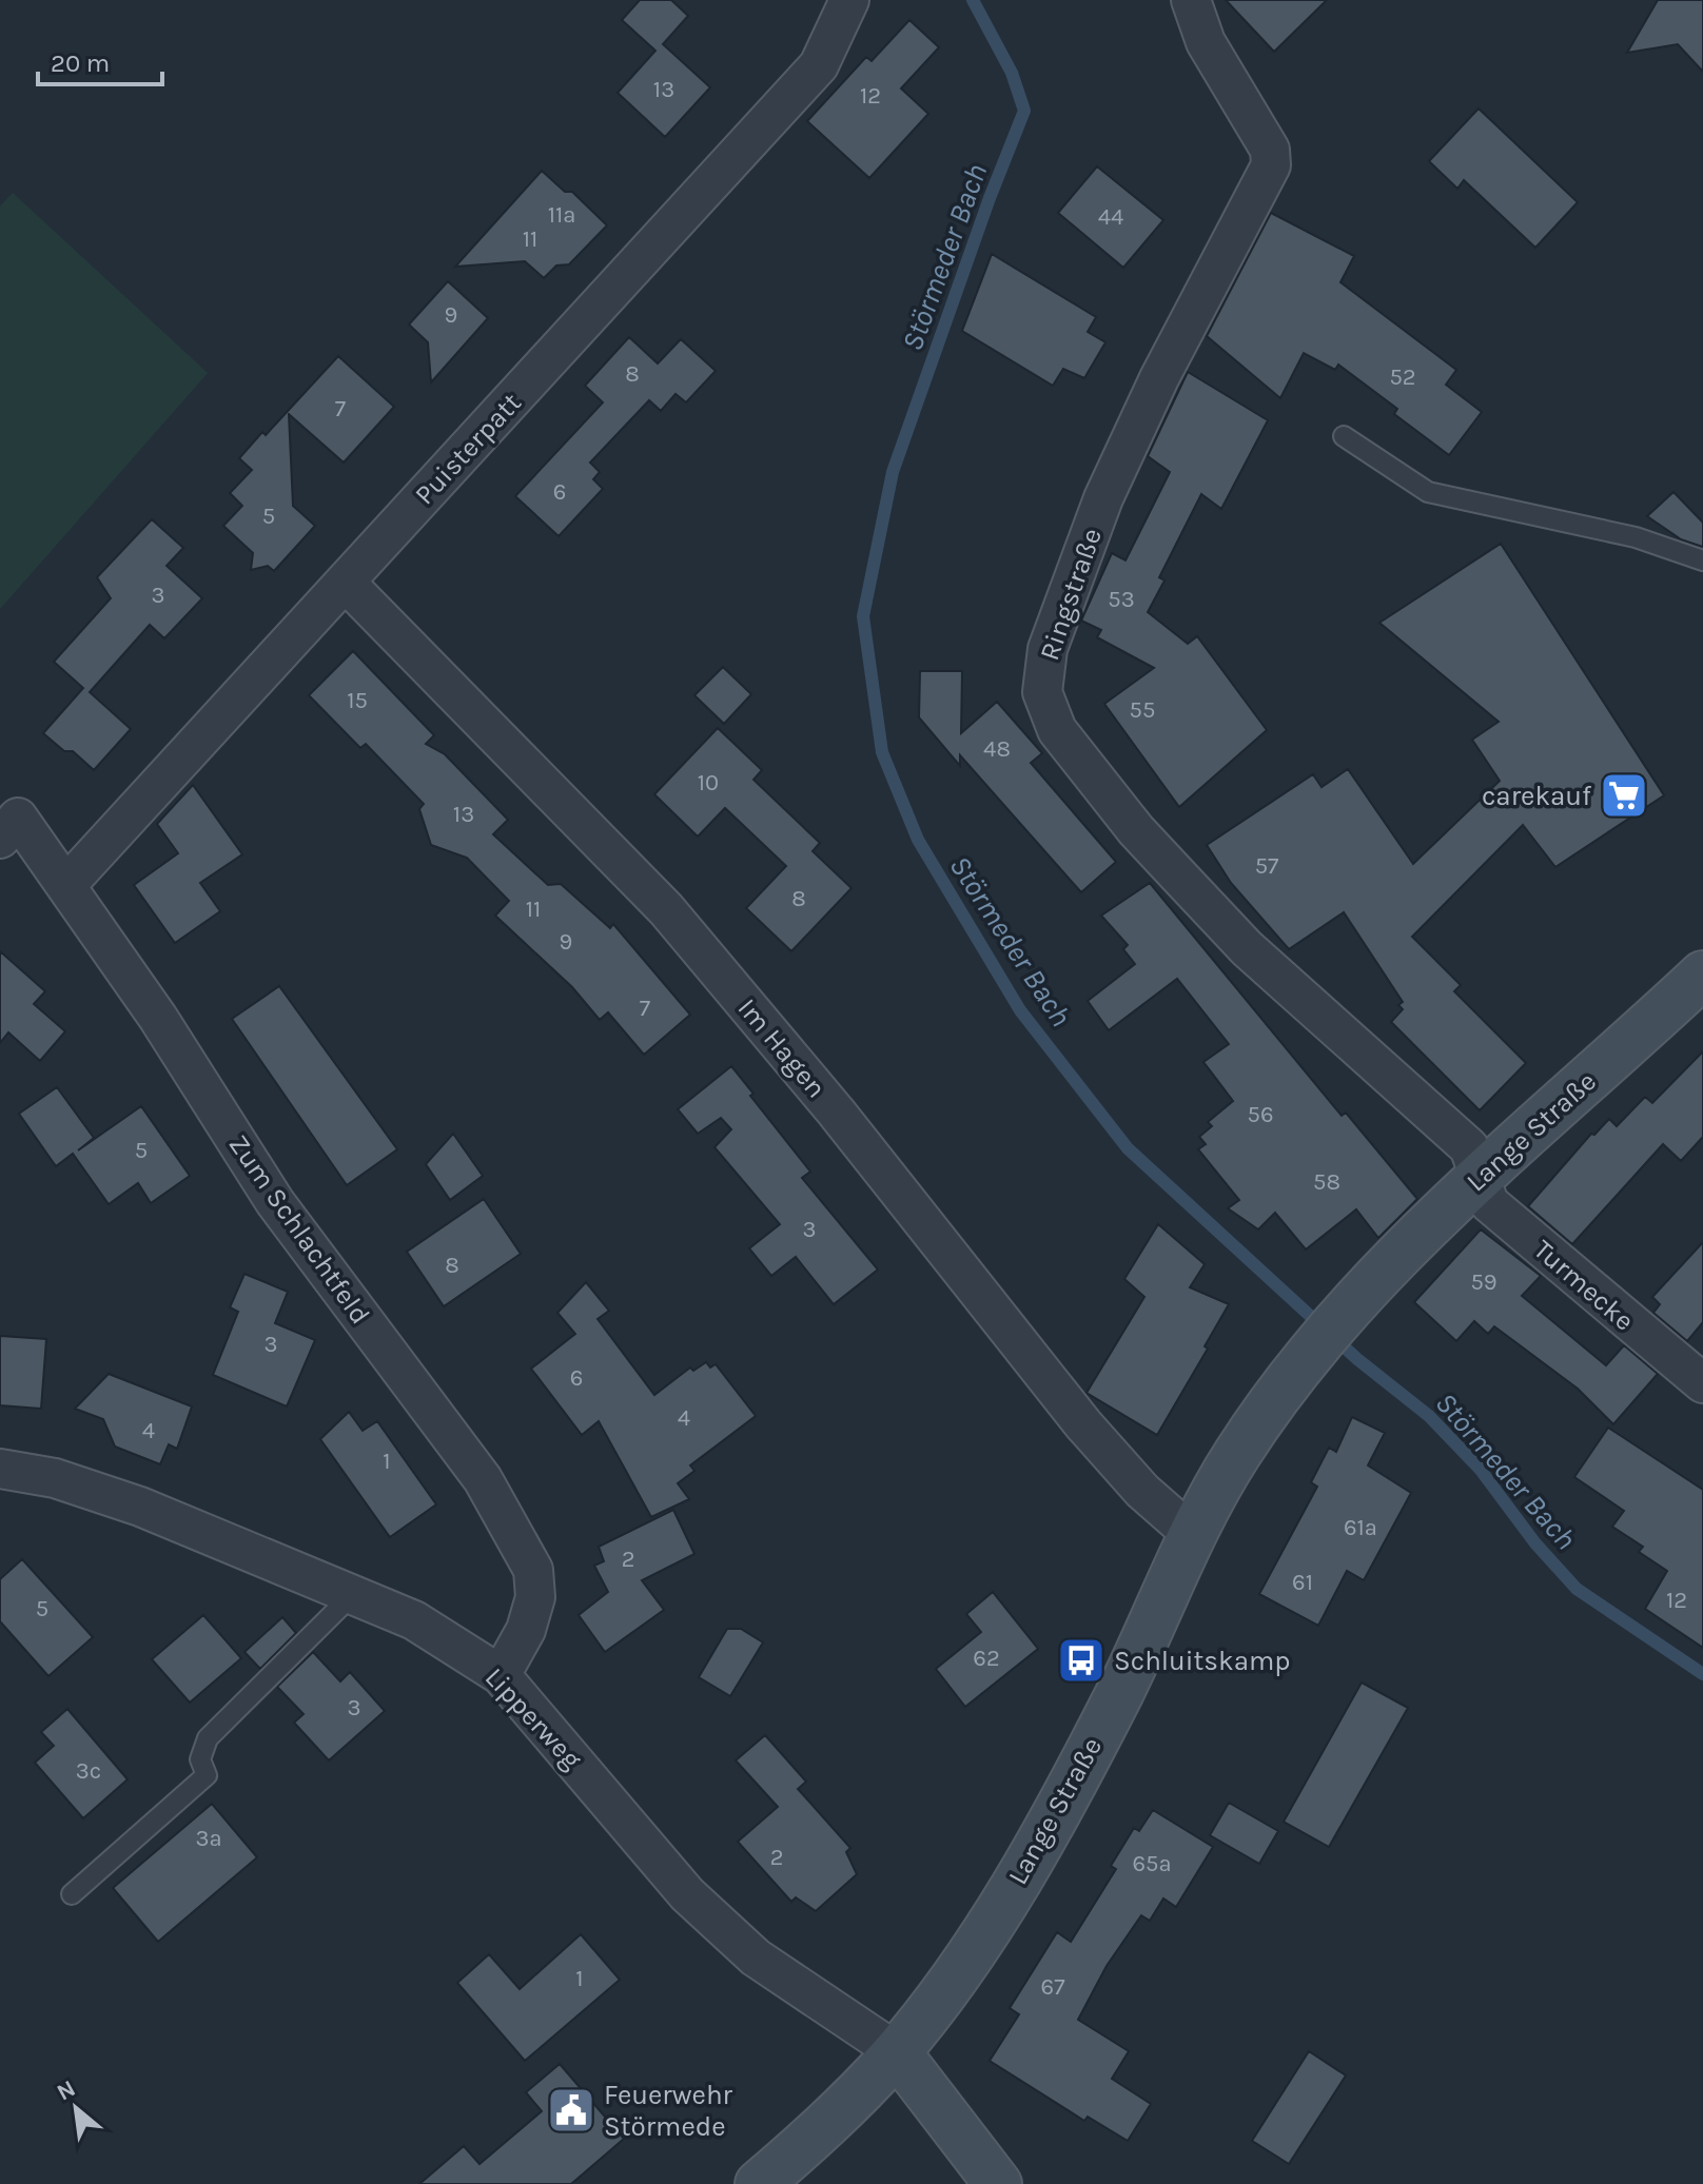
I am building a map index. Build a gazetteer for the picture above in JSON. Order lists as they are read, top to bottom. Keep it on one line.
{"streets":{"main road":["Lange Straße"],"street":["Puisterpatt","Ringstraße","Im Hagen","Zum Schlachtfeld","Turmecke","Lipperweg"]},"crossings":[["Puisterpatt","Im Hagen"],["Puisterpatt","Zum Schlachtfeld"],["Ringstraße","Lange Straße"],["Ringstraße","Turmecke"],["Im Hagen","Lange Straße"],["Lange Straße","Turmecke"],["Lange Straße","Lipperweg"],["Zum Schlachtfeld","Lipperweg"]],"water":["Störmeder Bach"],"places":{"supermarket":["carekauf"],"bus stop":["Schluitskamp"],"public building":["Feuerwehr Störmede"]},"house_numbers":["13","12","11a","44","11","9","8","52","7","6","5","3","53","15","55","48","10","13","57","8","11","9","7","56","5","58","3","8","59","3","6","4","4","1","61a","2","61","12","5","62","3","3c","3a","2","65a","1","67"],"scale_bar":"20 m","north":"top left"}
